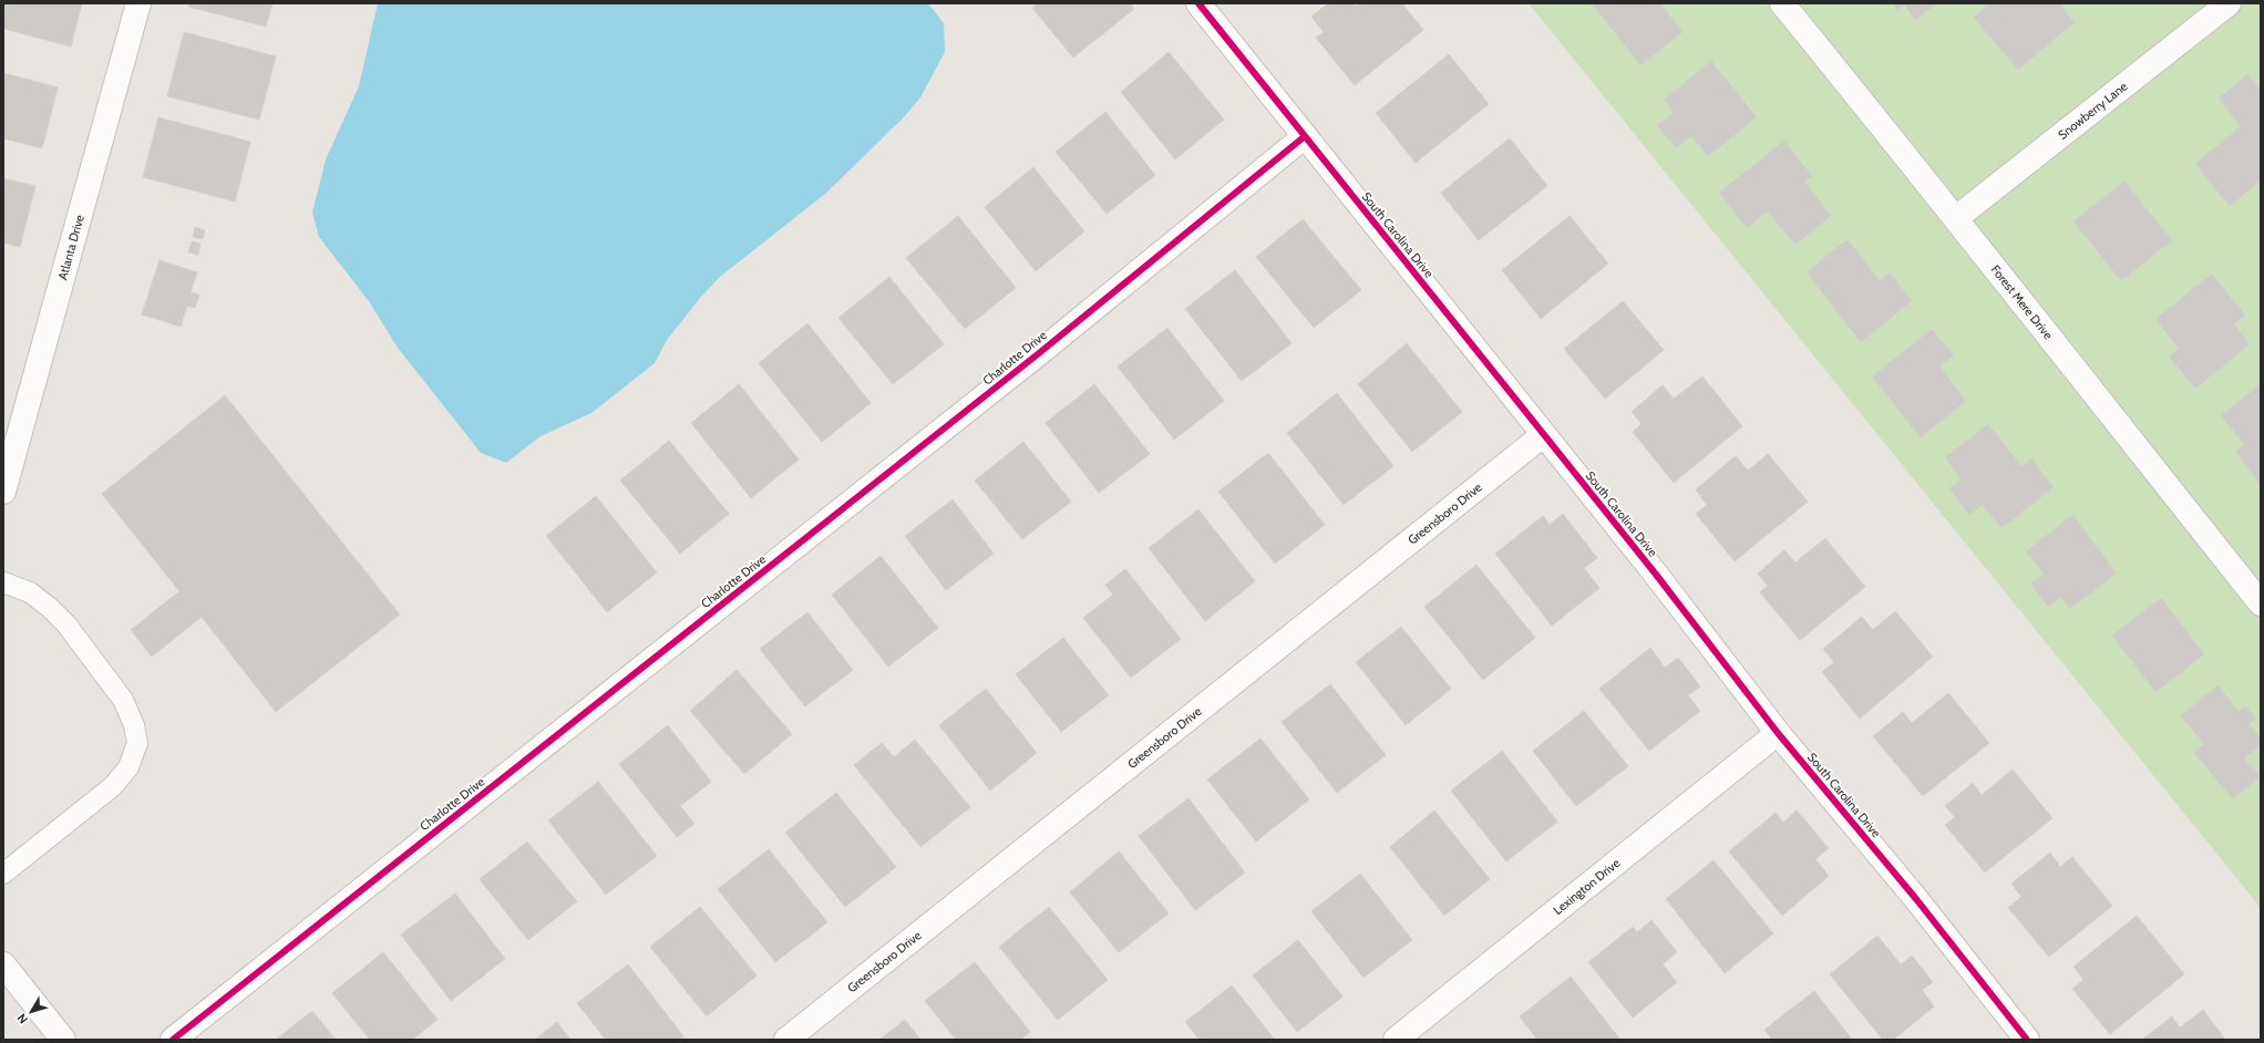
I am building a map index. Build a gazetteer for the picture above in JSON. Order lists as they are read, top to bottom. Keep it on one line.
{"streets":{"street":["Snowberry Lane","South Carolina Drive","Atlanta Drive","Forest Mere Drive","Charlotte Drive","Greensboro Drive","Lexington Drive"]},"crossings":[["Snowberry Lane","Forest Mere Drive"],["South Carolina Drive","Charlotte Drive"],["South Carolina Drive","Greensboro Drive"],["South Carolina Drive","Lexington Drive"]],"north":"bottom left"}
